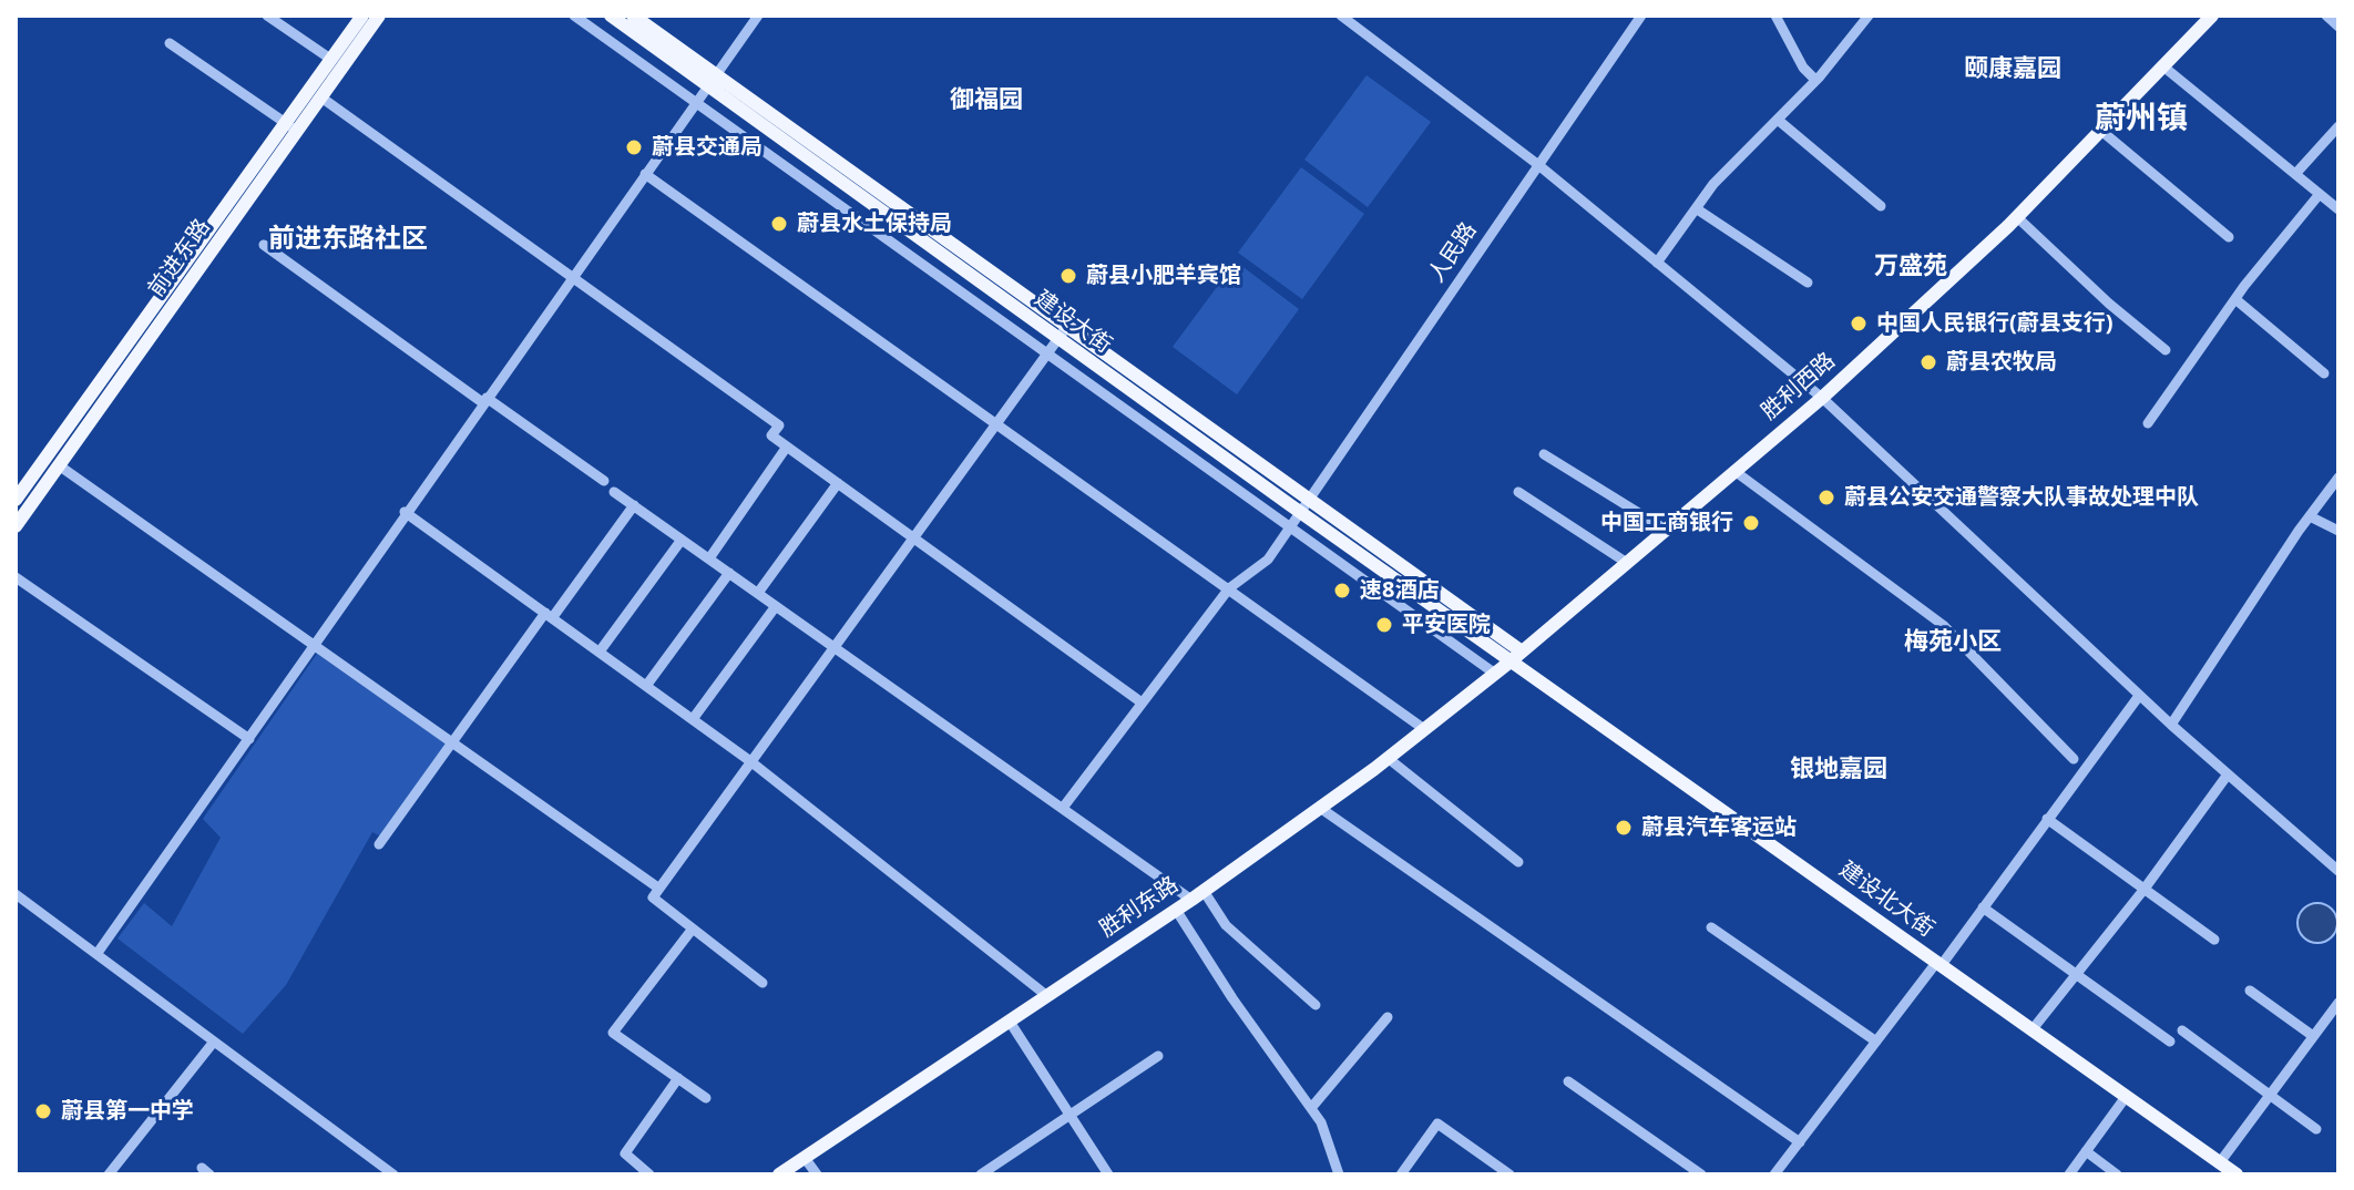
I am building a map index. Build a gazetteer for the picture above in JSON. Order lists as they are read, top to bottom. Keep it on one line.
{"streets":{"main road":["前进东路","建设大街","胜利西路","建设北大街","胜利东路"],"street":["人民路"]},"crossings":[["人民路","建设大街"],["建设大街","胜利西路"],["建设大街","建设北大街"],["建设大街","胜利东路"],["胜利西路","建设北大街"],["胜利西路","胜利东路"],["建设北大街","胜利东路"]],"districts":["颐康嘉园","御福园","蔚州镇","前进东路社区","万盛苑","梅苑小区","银地嘉园"],"places":["蔚县交通局","蔚县水土保持局","蔚县小肥羊宾馆","中国人民银行(蔚县支行)","蔚县农牧局","蔚县公安交通警察大队事故处理中队","中国工商银行","速8酒店","平安医院","蔚县汽车客运站","蔚县第一中学"]}
